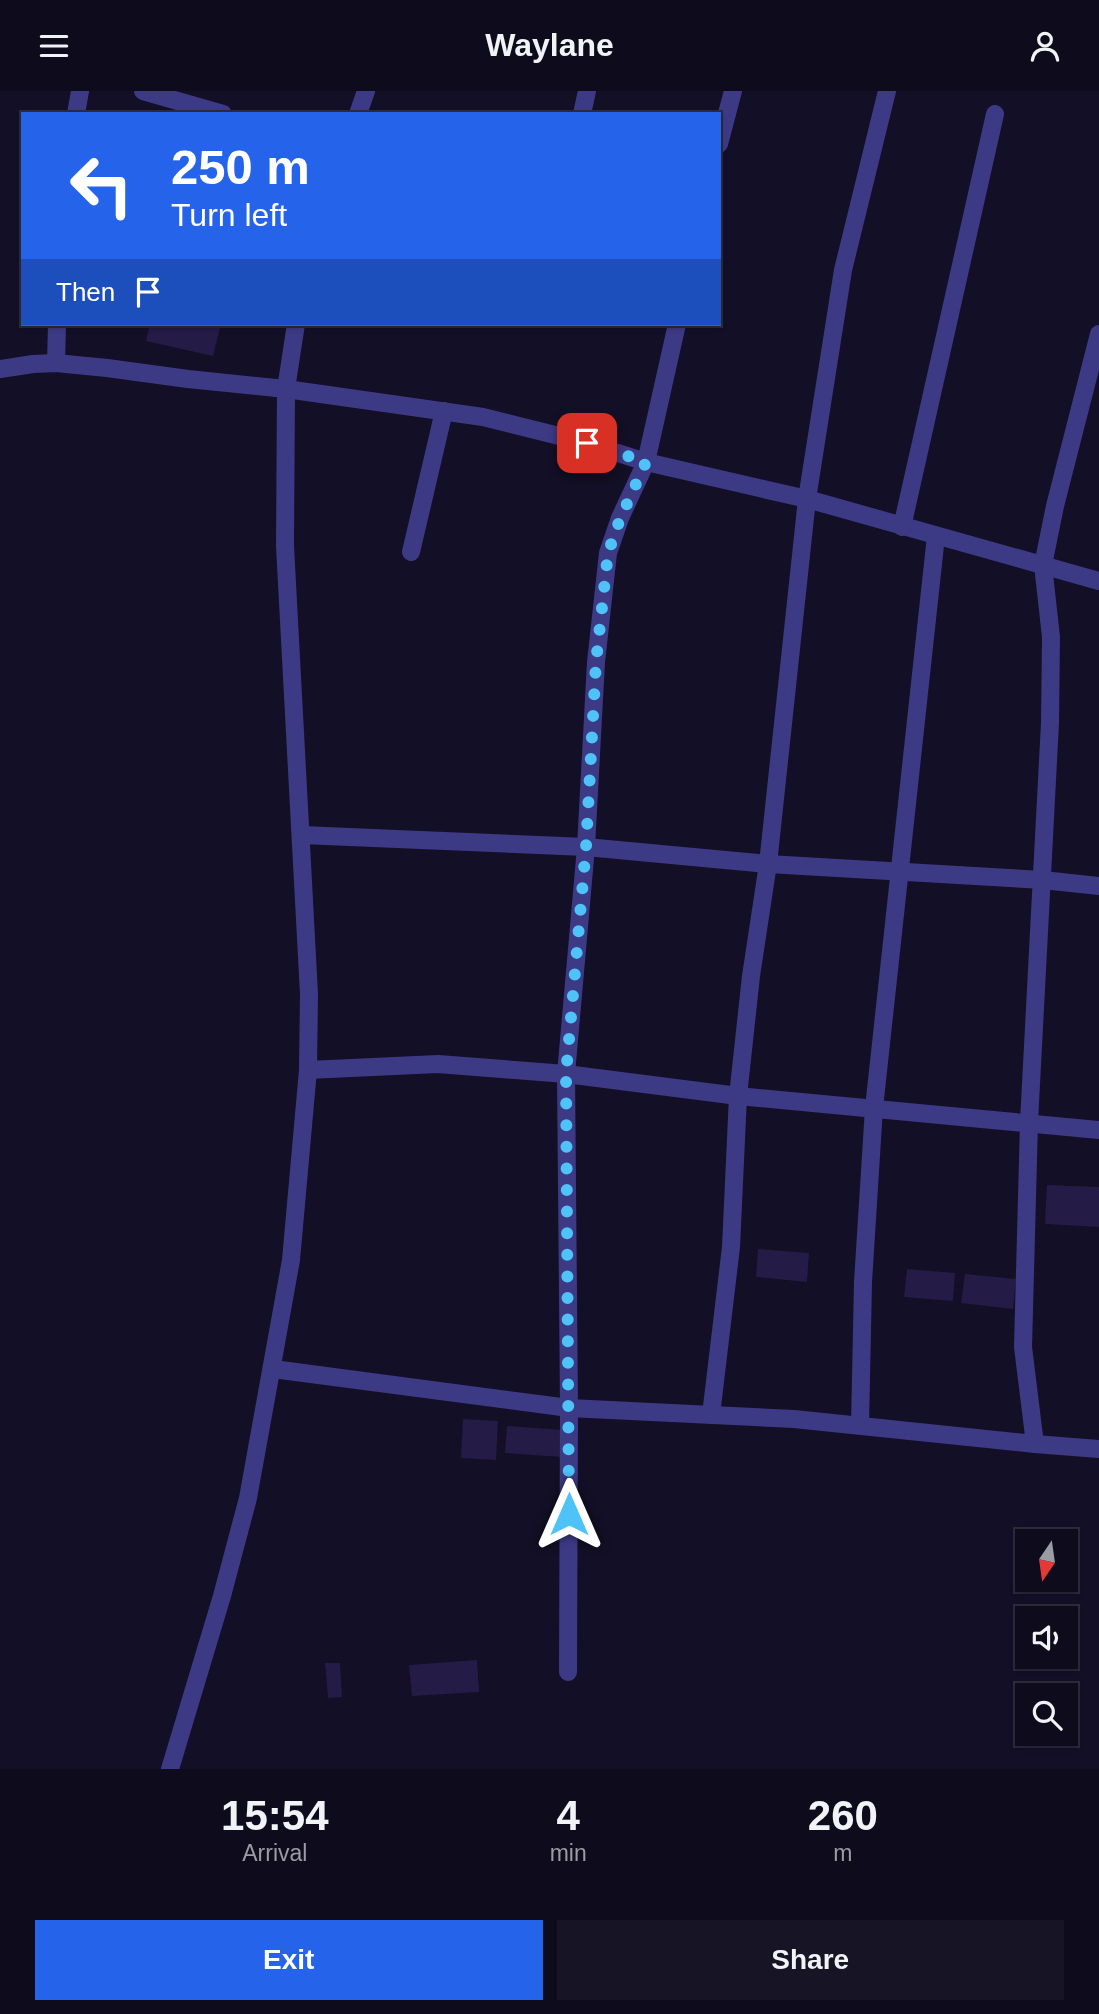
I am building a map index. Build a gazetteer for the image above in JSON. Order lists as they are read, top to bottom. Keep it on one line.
{"north":"bottom","page":{"header":"Waylane","turn":["250 m","Turn left"],"then":"Then","eta":["15:54","Arrival","4","min","260","m"],"buttons":["Exit","Share"]}}
